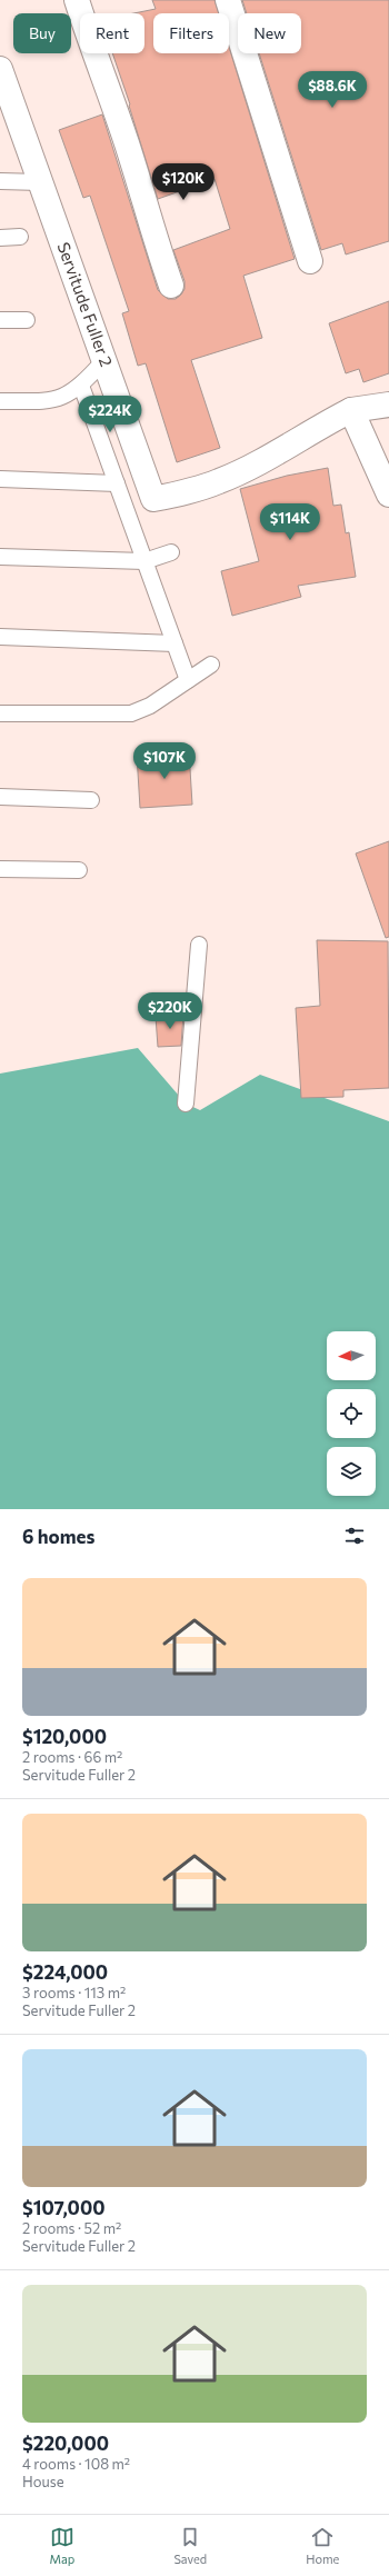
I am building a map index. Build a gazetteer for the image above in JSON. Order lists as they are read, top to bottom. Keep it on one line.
{"streets":{"street":["Servitude Fuller 2"]},"north":"left","page":{"chip":["Buy","Rent","Filters","New"],"price":["$88.6K","$120K","$224K","$114K","$107K","$220K"],"heading":"6 homes","list":[{"name":"$120,000","note":"2 rooms · 66 m² · Servitude Fuller 2"},{"name":"$224,000","note":"3 rooms · 113 m² · Servitude Fuller 2"},{"name":"$107,000","note":"2 rooms · 52 m² · Servitude Fuller 2"},{"name":"$220,000","note":"4 rooms · 108 m² · House"}],"tabs":["Map","Saved","Home"]}}
